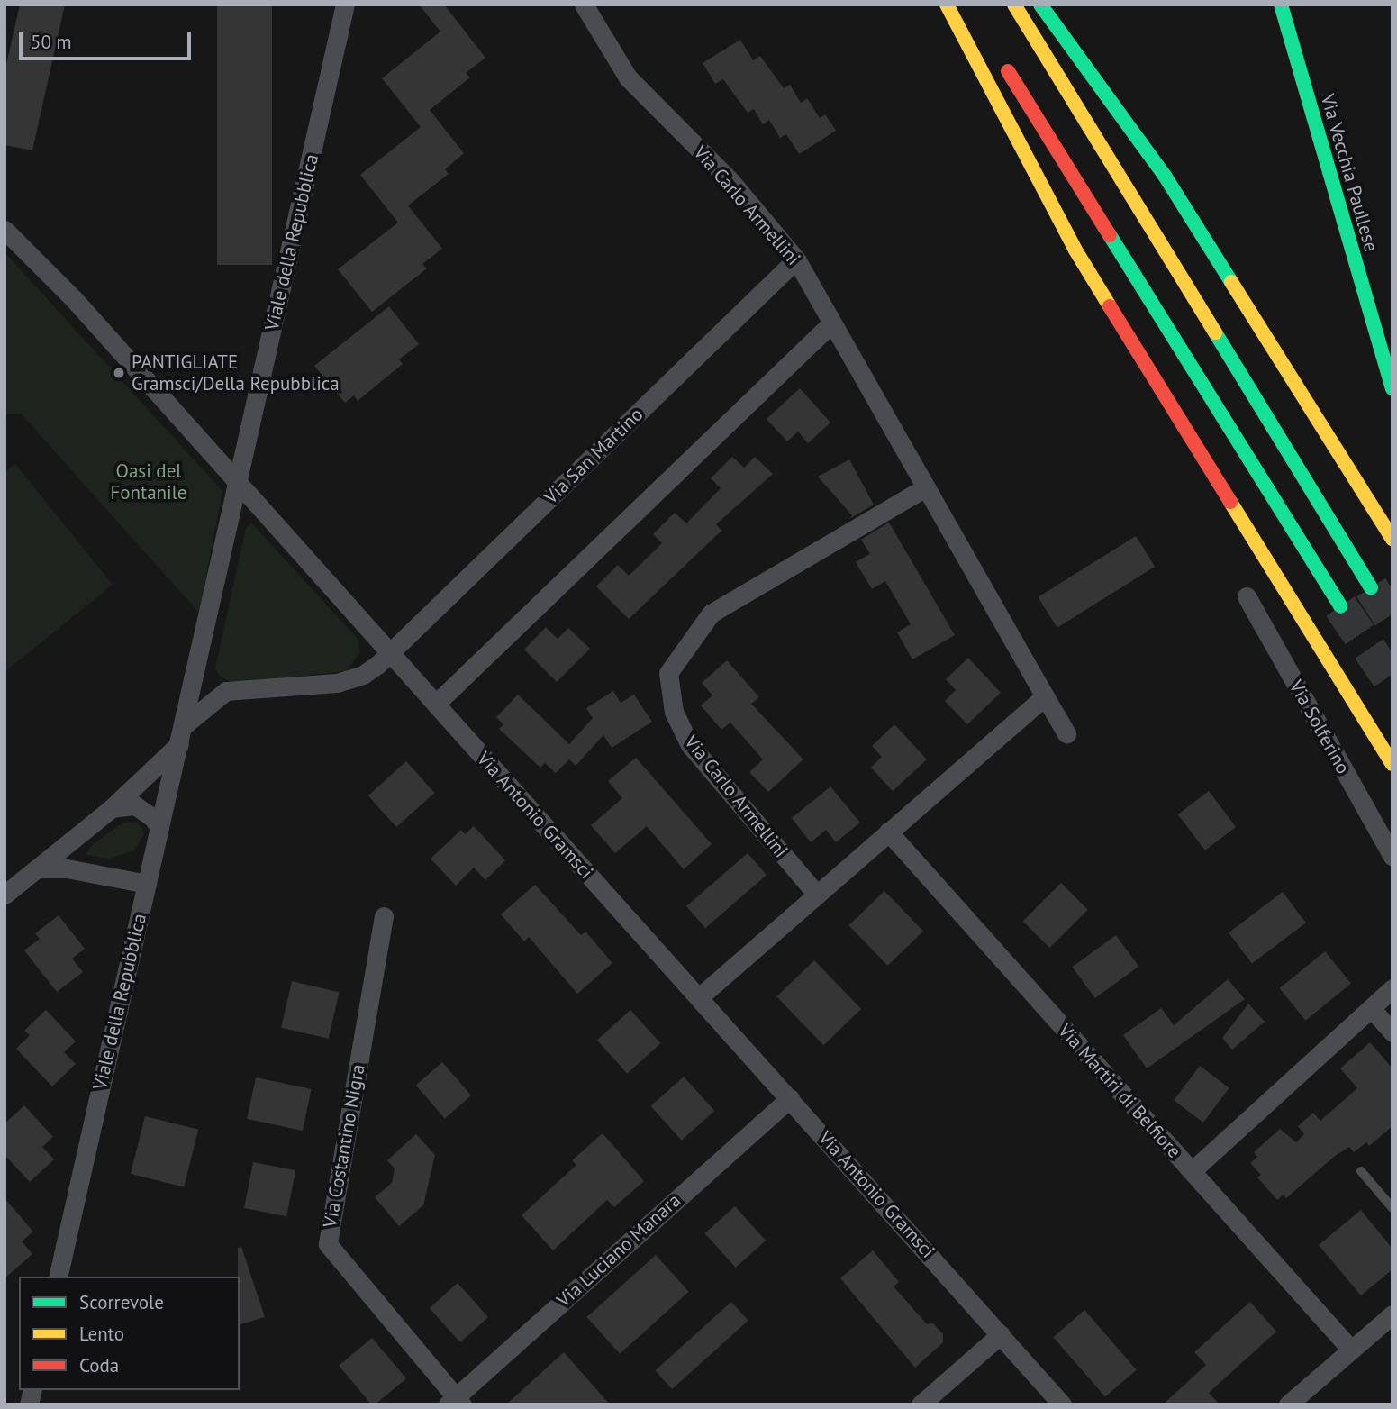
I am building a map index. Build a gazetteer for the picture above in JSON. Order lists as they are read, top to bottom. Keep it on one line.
{"streets":{"main road":["Via Vecchia Paullese"],"street":["Via Carlo Armellini","Viale della Repubblica","Via San Martino","Via Solferino","Via Antonio Gramsci","Via Martiri di Belfiore","Via Costantino Nigra","Via Luciano Manara"]},"crossings":[["Via Carlo Armellini","Via San Martino"],["Viale della Repubblica","Via Antonio Gramsci"],["Via San Martino","Via Antonio Gramsci"],["Via Antonio Gramsci","Via Luciano Manara"],["Via Costantino Nigra","Via Luciano Manara"]],"parks":["Oasi del Fontanile"],"places":["PANTIGLIATE Gramsci/Della Repubblica"],"legend":["Scorrevole","Lento","Coda"],"scale_bar":"50 m"}
